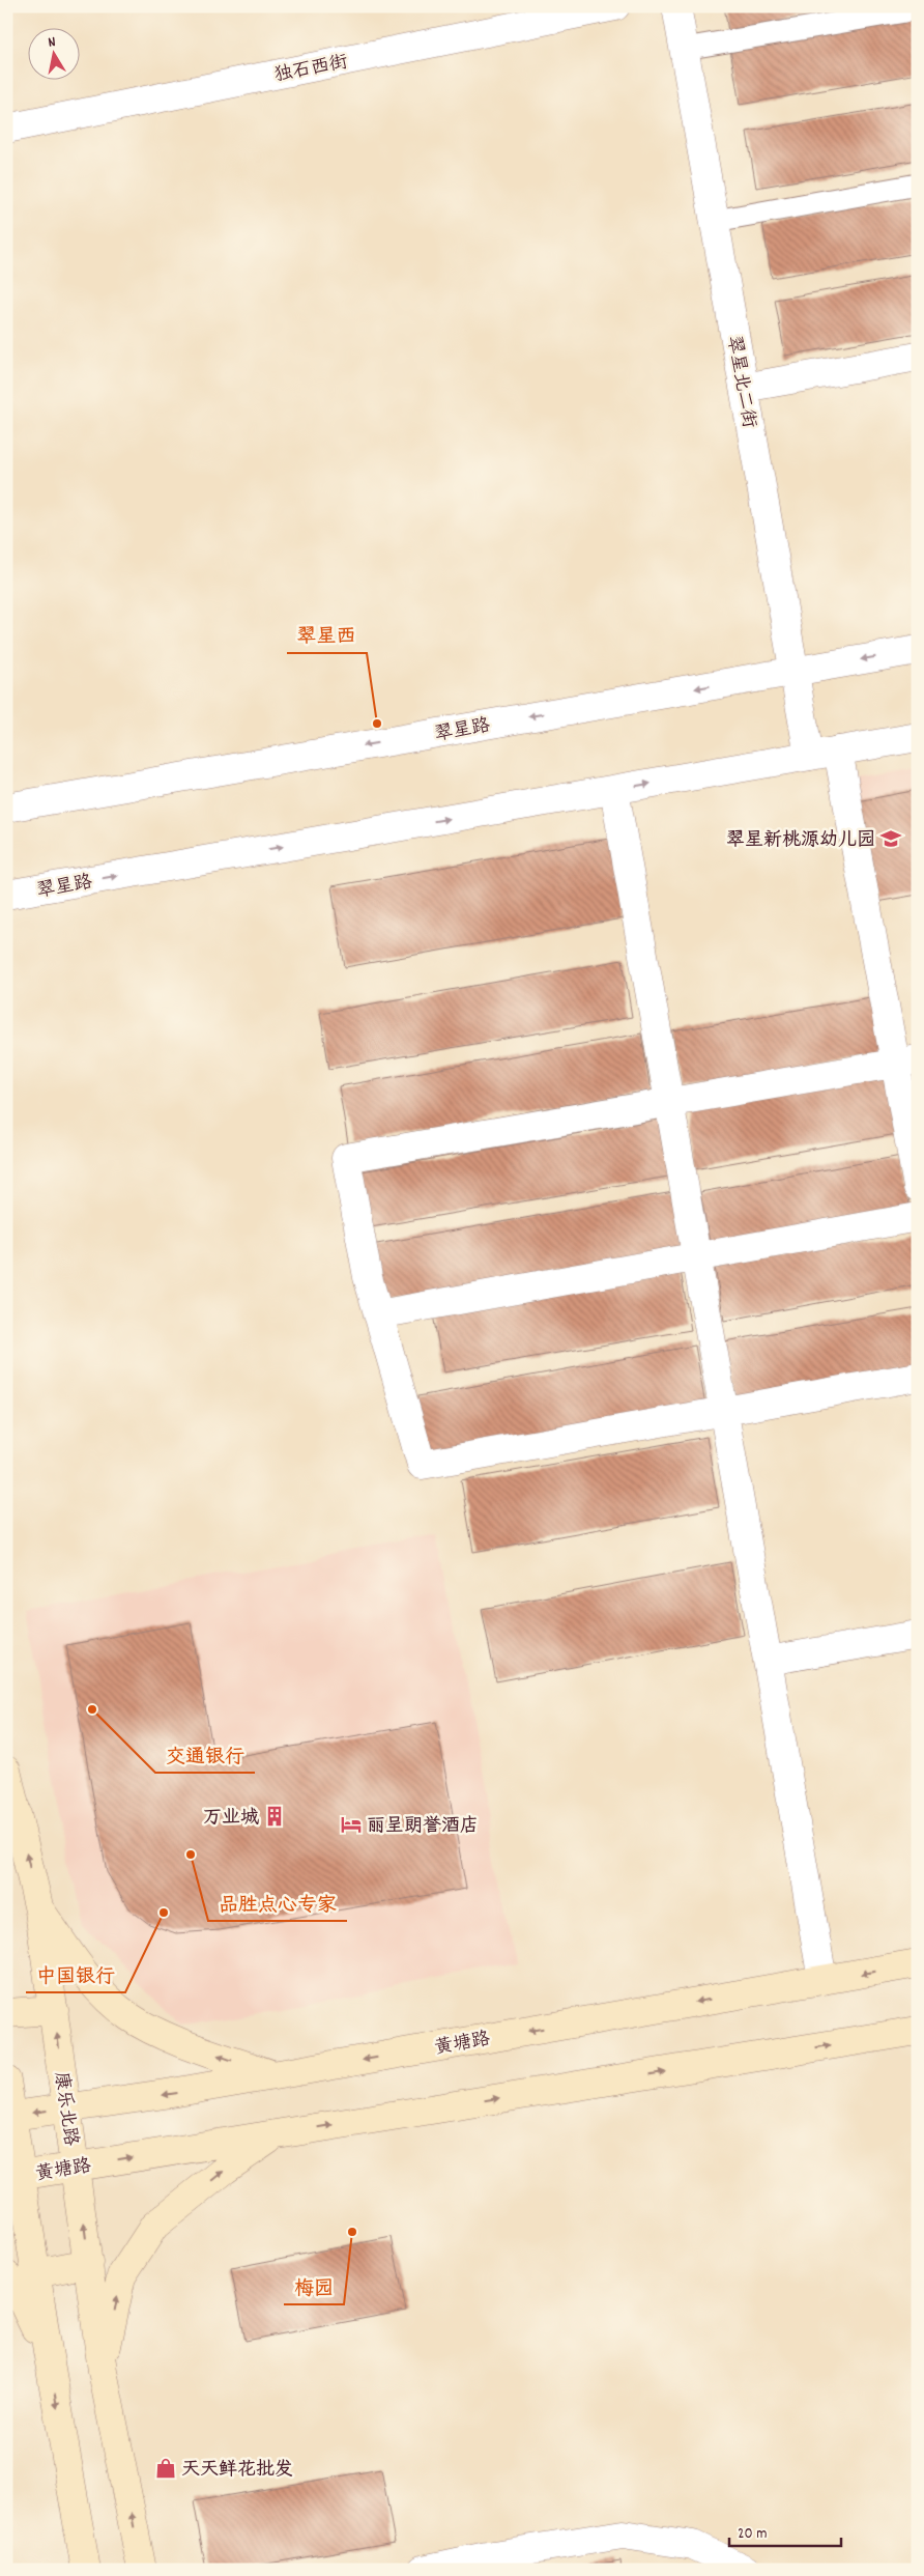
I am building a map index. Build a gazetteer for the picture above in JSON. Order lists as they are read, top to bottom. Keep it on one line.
{"streets":{"main road":["黄塘路","康乐北路"],"street":["独石西街","翠星北二街","翠星路"]},"crossings":[["翠星北二街","翠星路"],["黄塘路","康乐北路"]],"places":{"other":["翠星西","交通银行","品胜点心专家","中国银行","梅园"],"school or university":["翠星新桃源幼儿园"],"building":["万业城"],"hotel":["丽呈朗誉酒店"],"shop":["天天鲜花批发"]},"scale_bar":"20 m","north":"top"}
